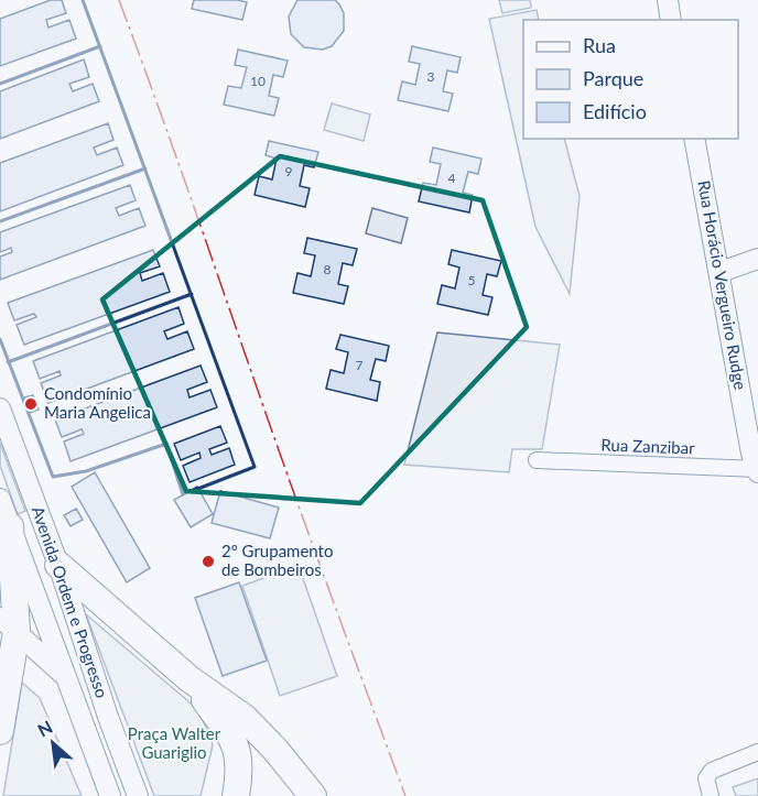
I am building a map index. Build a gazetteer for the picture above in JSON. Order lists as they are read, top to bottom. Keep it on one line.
{"streets":{"main road":["Rua Horácio Vergueiro Rudge","Avenida Ordem e Progresso"],"street":["Rua Zanzibar"]},"crossings":[["Rua Horácio Vergueiro Rudge","Rua Zanzibar"]],"parks":["Praça Walter Guariglio"],"places":["Condomínio Maria Angelica","2º Grupamento de Bombeiros"],"house_numbers":["3","10","9","4","8","5","7"],"legend":["Rua","Parque","Edifício"],"north":"top left"}
